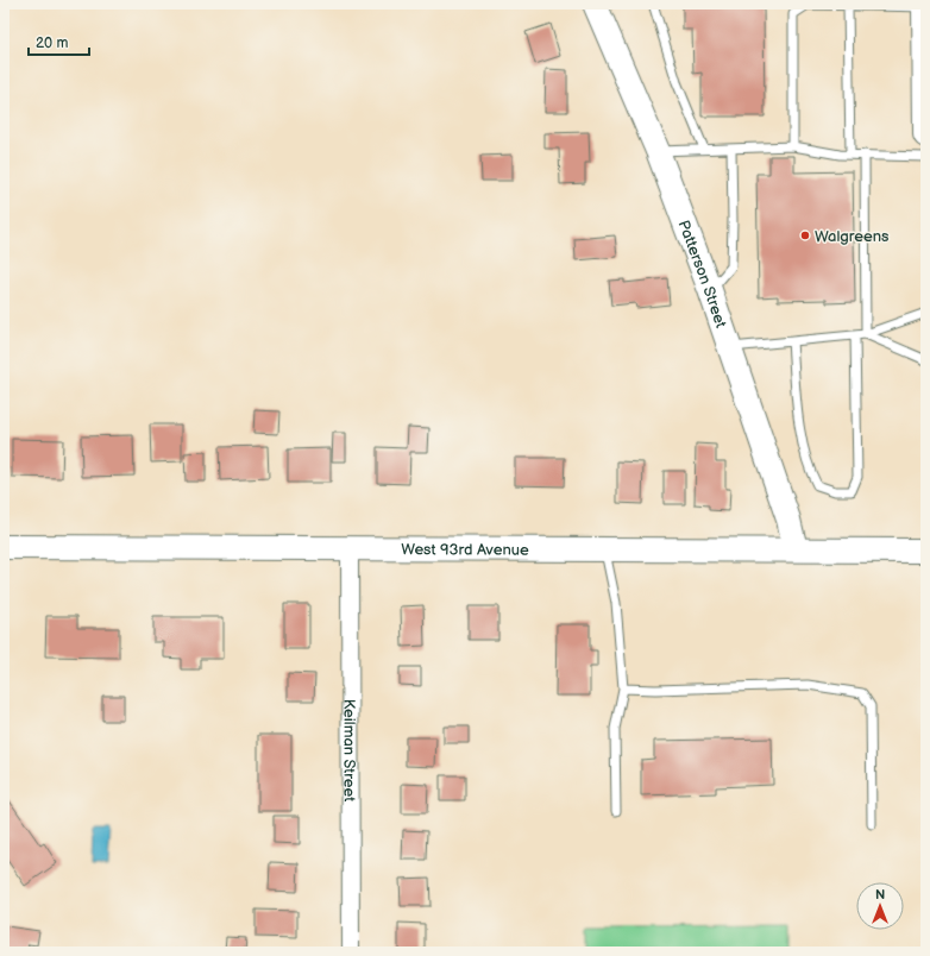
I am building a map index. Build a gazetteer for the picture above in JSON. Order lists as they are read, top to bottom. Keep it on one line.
{"streets":{"street":["Patterson Street","West 93rd Avenue","Keilman Street"]},"crossings":[["Patterson Street","West 93rd Avenue"],["West 93rd Avenue","Keilman Street"]],"places":["Walgreens"],"scale_bar":"20 m","north":"top"}
